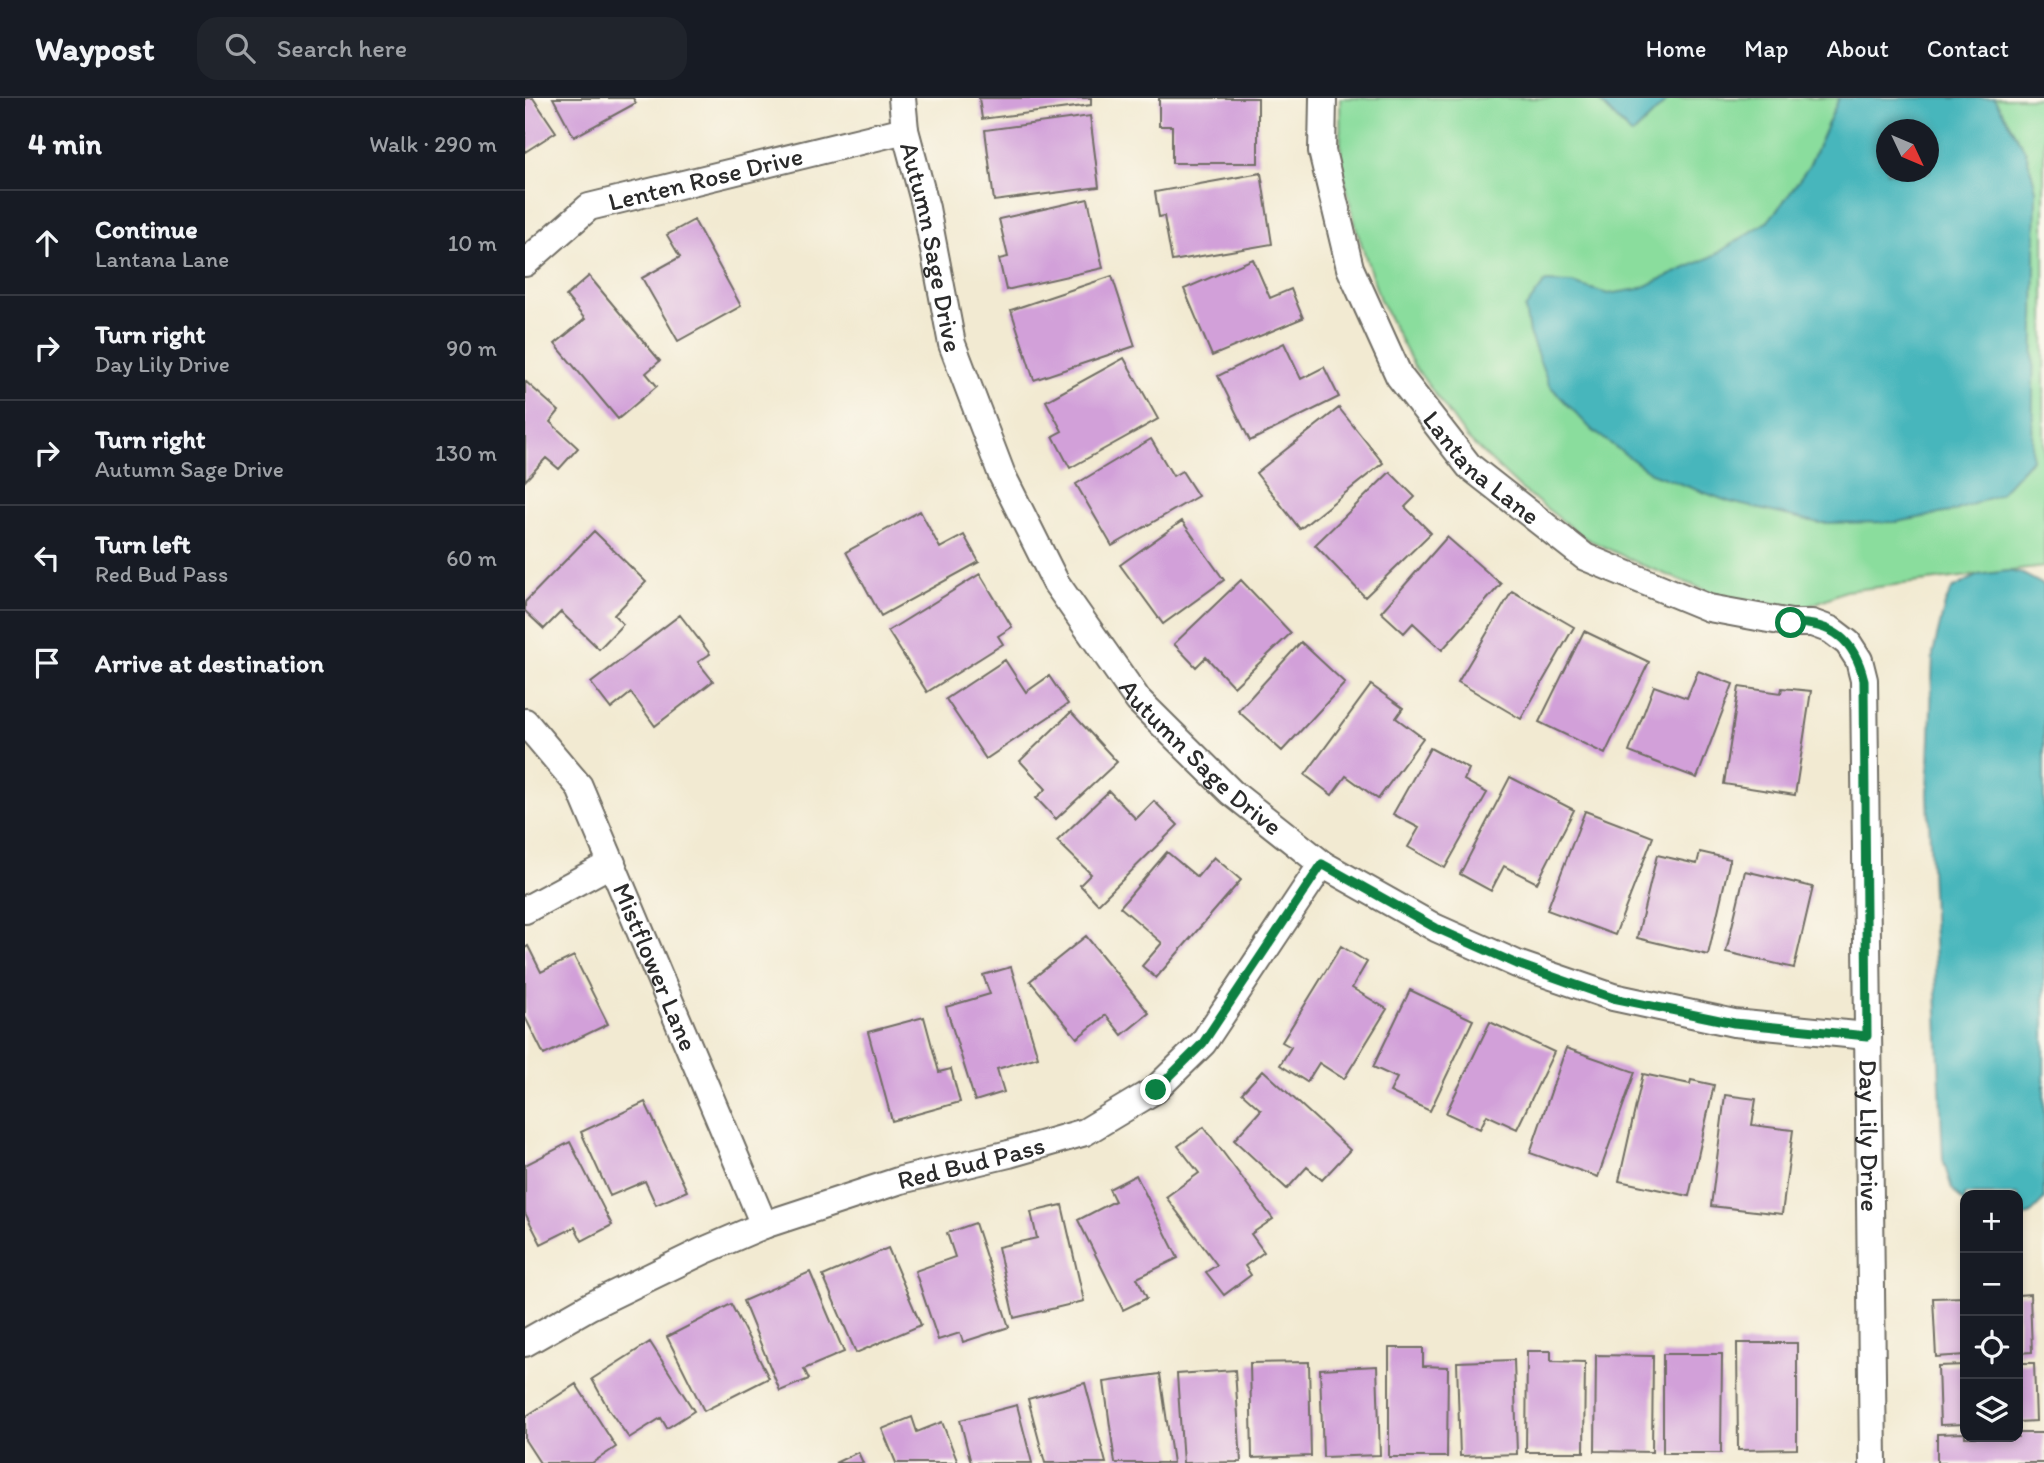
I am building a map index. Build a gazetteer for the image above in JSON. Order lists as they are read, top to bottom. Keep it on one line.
{"streets":{"street":["Lenten Rose Drive","Autumn Sage Drive","Lantana Lane","Mistflower Lane","Day Lily Drive","Red Bud Pass"]},"crossings":[["Lenten Rose Drive","Autumn Sage Drive"],["Autumn Sage Drive","Day Lily Drive"],["Autumn Sage Drive","Red Bud Pass"],["Lantana Lane","Day Lily Drive"],["Mistflower Lane","Red Bud Pass"]],"north":"bottom right","page":{"header":"Waypost","search":"Search here","nav":["Home","Map","About","Contact"],"heading":["4 min","Walk · 290 m"],"list":[["Continue","Lantana Lane","10 m"],["Turn right","Day Lily Drive","90 m"],["Turn right","Autumn Sage Drive","130 m"],["Turn left","Red Bud Pass","60 m"],"Arrive at destination"],"map_buttons":["+","−"]}}
